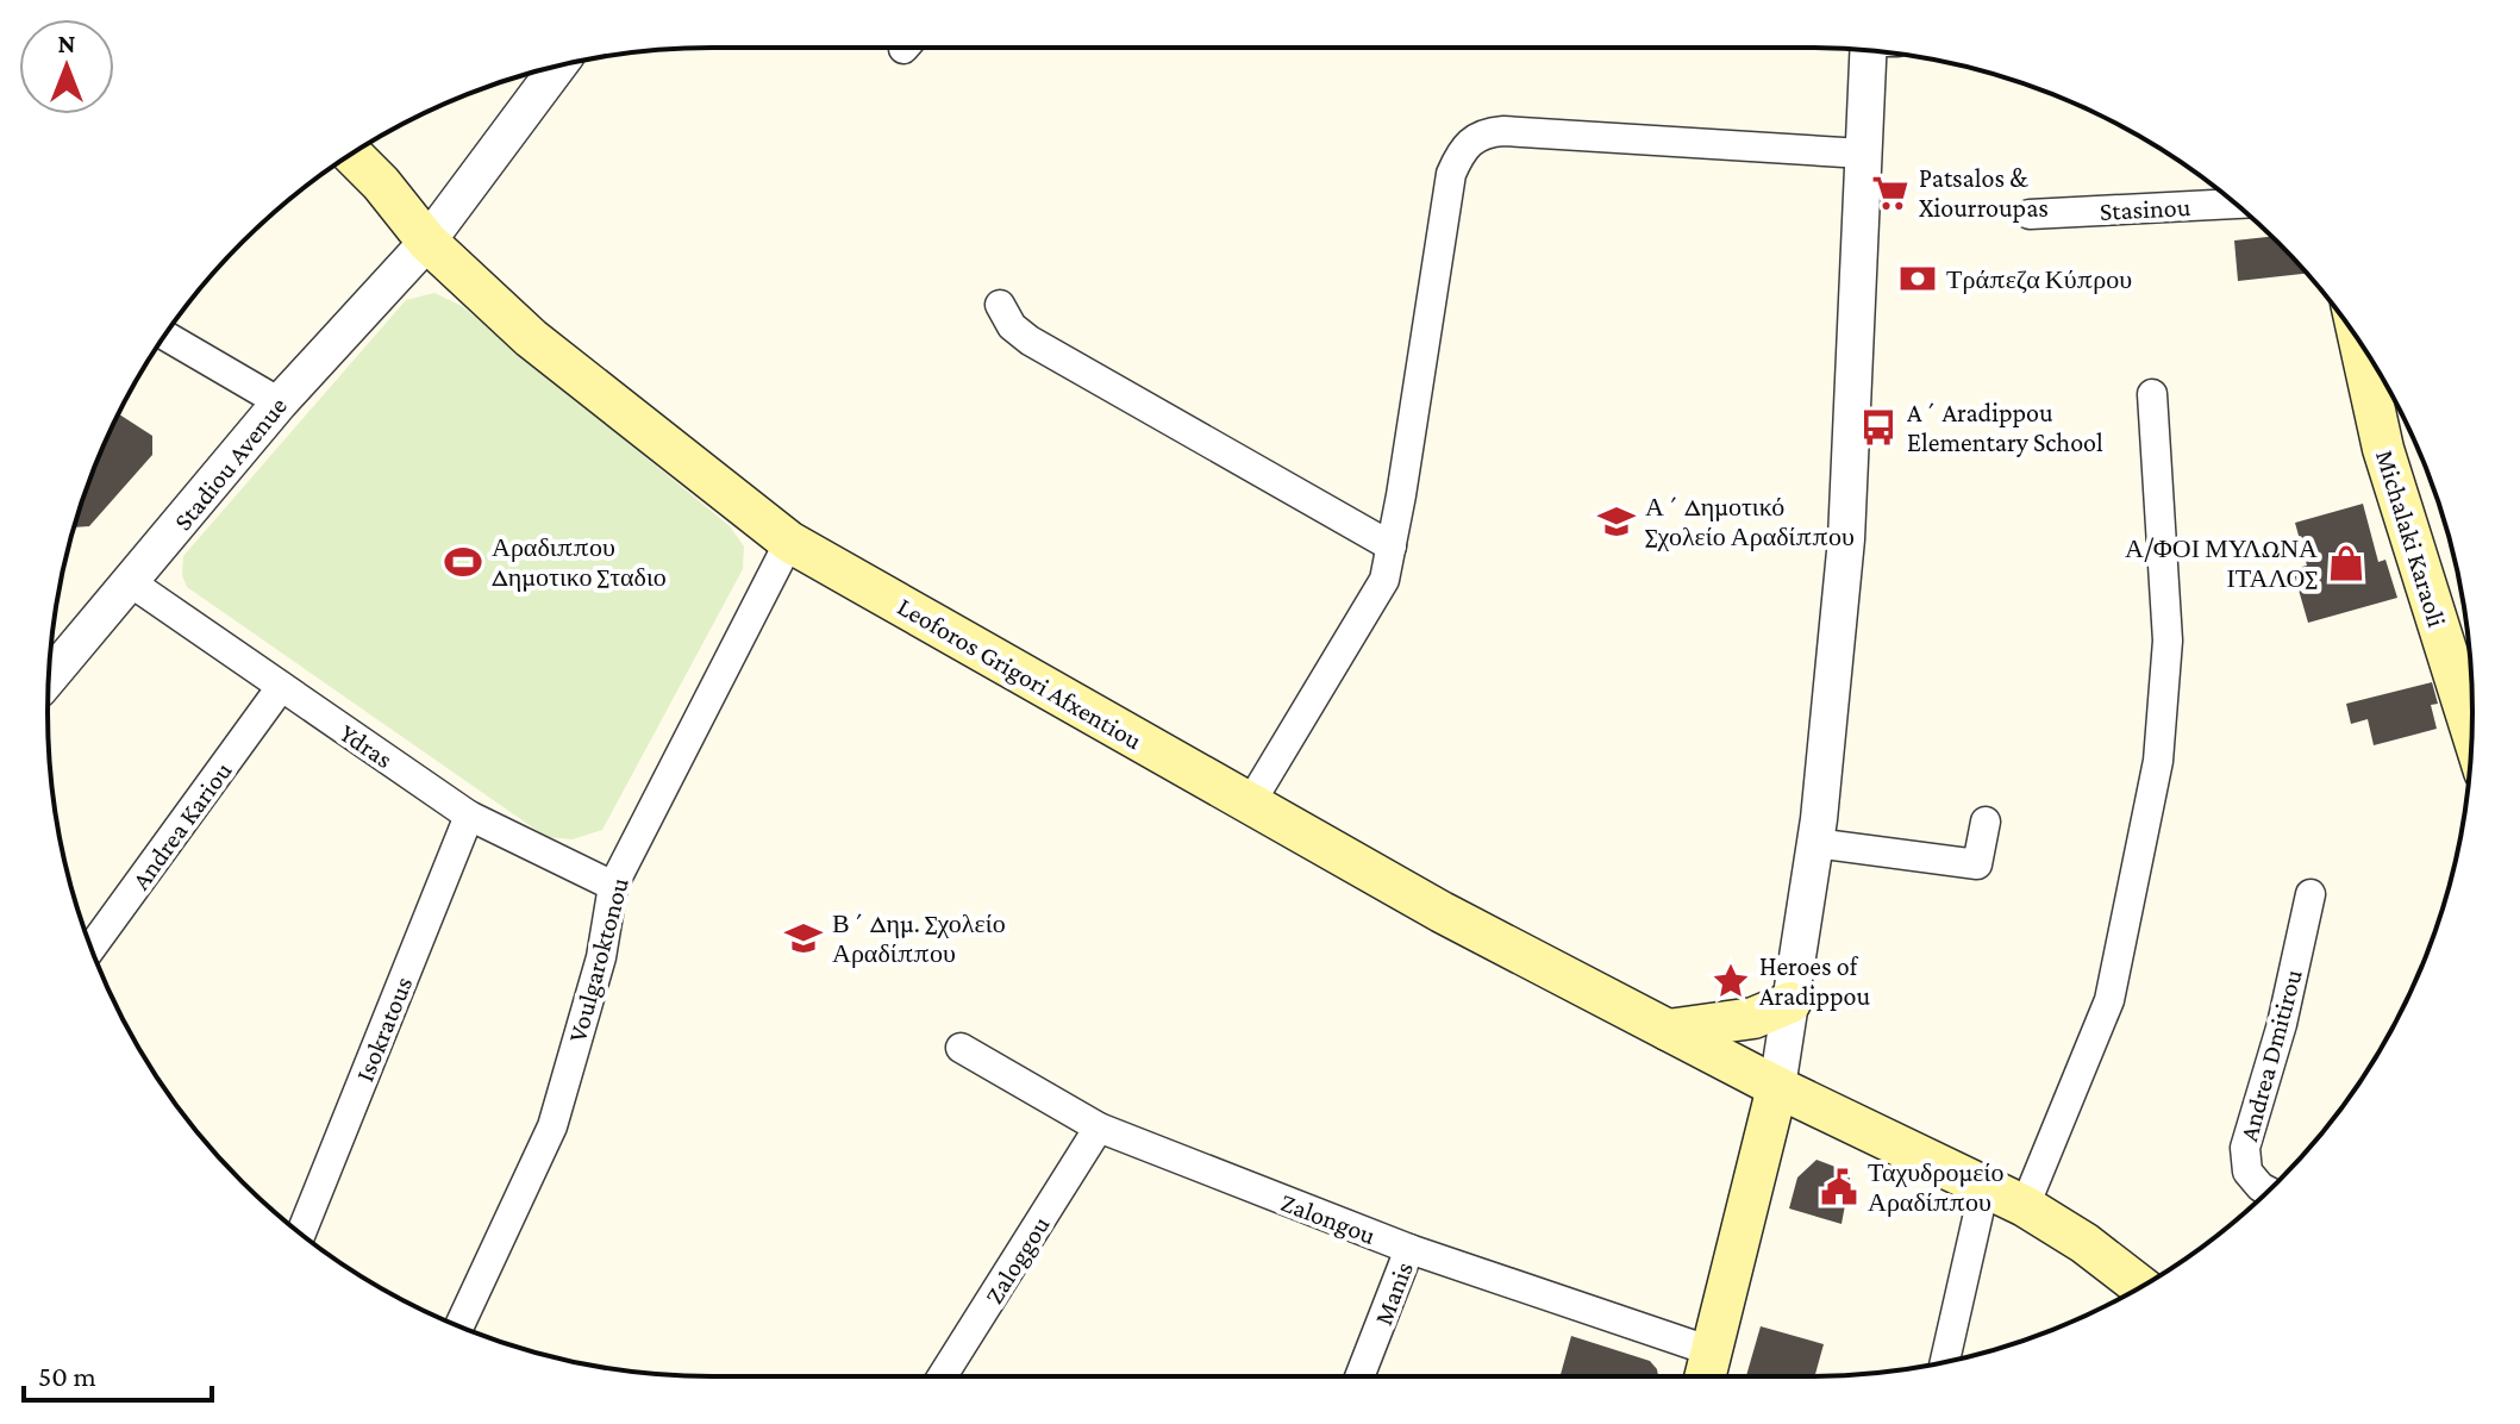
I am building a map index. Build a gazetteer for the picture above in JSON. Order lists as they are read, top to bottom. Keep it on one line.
{"streets":{"main road":["Michalaki Karaoli","Leoforos Grigori Afxentiou"],"street":["Stasinou","Stadiou Avenue","Ydras","Andrea Kariou","Voulgaroktonou","Isokratous","Andrea Dmitirou","Zalongou","Zaloggou","Manis"]},"crossings":[["Stadiou Avenue","Leoforos Grigori Afxentiou"],["Stadiou Avenue","Ydras"],["Leoforos Grigori Afxentiou","Voulgaroktonou"],["Ydras","Andrea Kariou"],["Ydras","Voulgaroktonou"],["Ydras","Isokratous"],["Zalongou","Zaloggou"],["Zalongou","Manis"]],"places":{"supermarket":["Patsalos & Xiourroupas"],"bank":["Τράπεζα Κύπρου"],"bus stop":["A´ Aradippou Elementary School"],"school or university":["Α´ Δημοτικό Σχολείο Αραδίππου","Β´ Δημ. Σχολείο Αραδίππου"],"sports":["Αραδιππου Δημοτικο Σταδιο"],"shop":["Α/ΦΟΙ ΜΥΛΩΝΑ ΙΤΑΛΟΣ"],"place":["Heroes of Aradippou"],"public building":["Ταχυδρομείο Αραδίππου"]},"scale_bar":"50 m","north":"top"}
